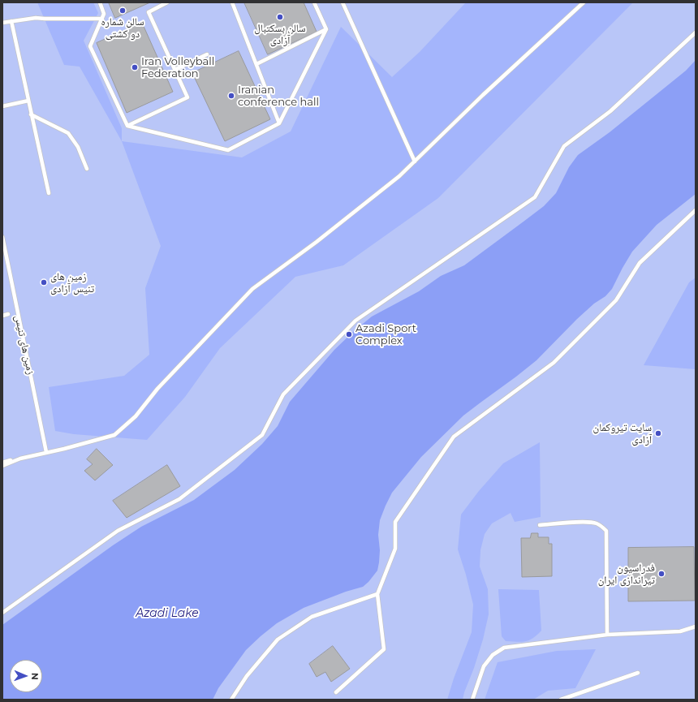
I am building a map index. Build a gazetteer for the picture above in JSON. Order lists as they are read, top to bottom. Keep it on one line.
{"streets":{"lane":["زمین های تنیس"]},"water":["Azadi Lake"],"places":["سالن شماره دو کشتی","سالن بسکتبال آزادی","Iran Volleyball Federation","Iranian conference hall","زمین های تنیس آزادی","Azadi Sport Complex","سایت تیروکمان آزادی","فدراسیون تیراندازی ایران"],"north":"right"}
